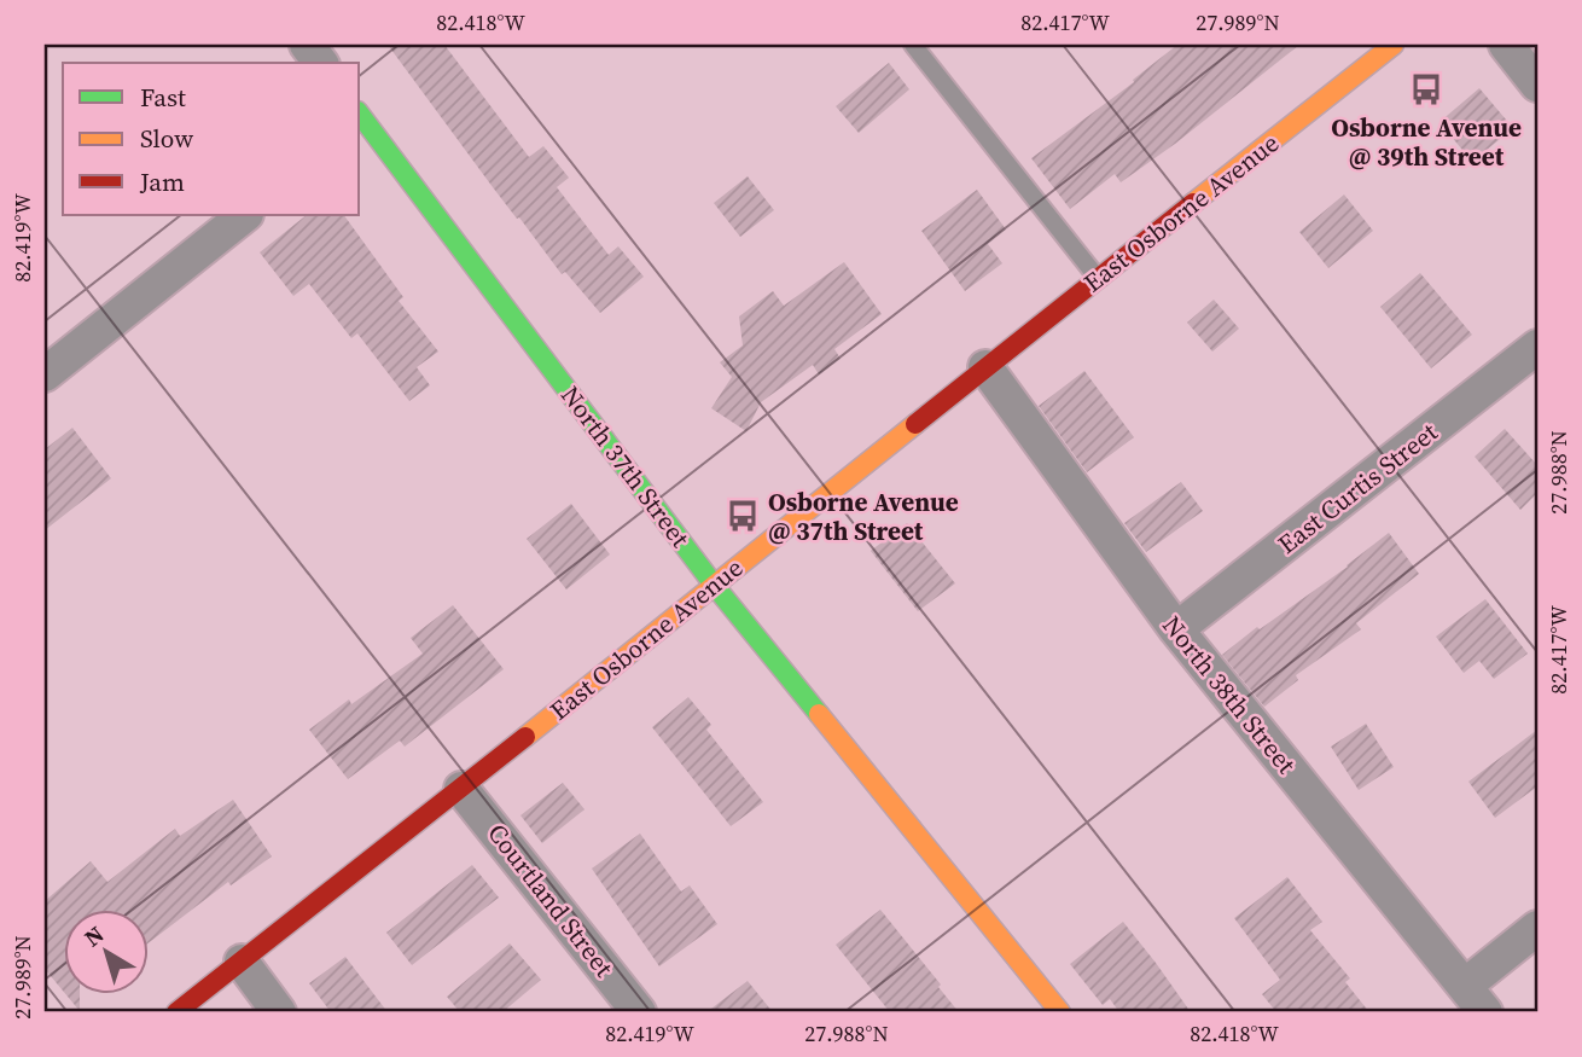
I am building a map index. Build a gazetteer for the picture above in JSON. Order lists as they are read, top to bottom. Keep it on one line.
{"streets":{"street":["East Osborne Avenue","North 37th Street","East Curtis Street","North 38th Street","Courtland Street"]},"crossings":[["East Osborne Avenue","North 37th Street"],["East Osborne Avenue","North 38th Street"],["East Osborne Avenue","Courtland Street"],["East Curtis Street","North 38th Street"]],"places":{"bus stop":["Osborne Avenue @ 39th Street","Osborne Avenue @ 37th Street"]},"legend":["Fast","Slow","Jam"],"north":"top left","coordinates":["82.418°W","82.417°W","27.989°N","82.419°W","27.988°N"]}
